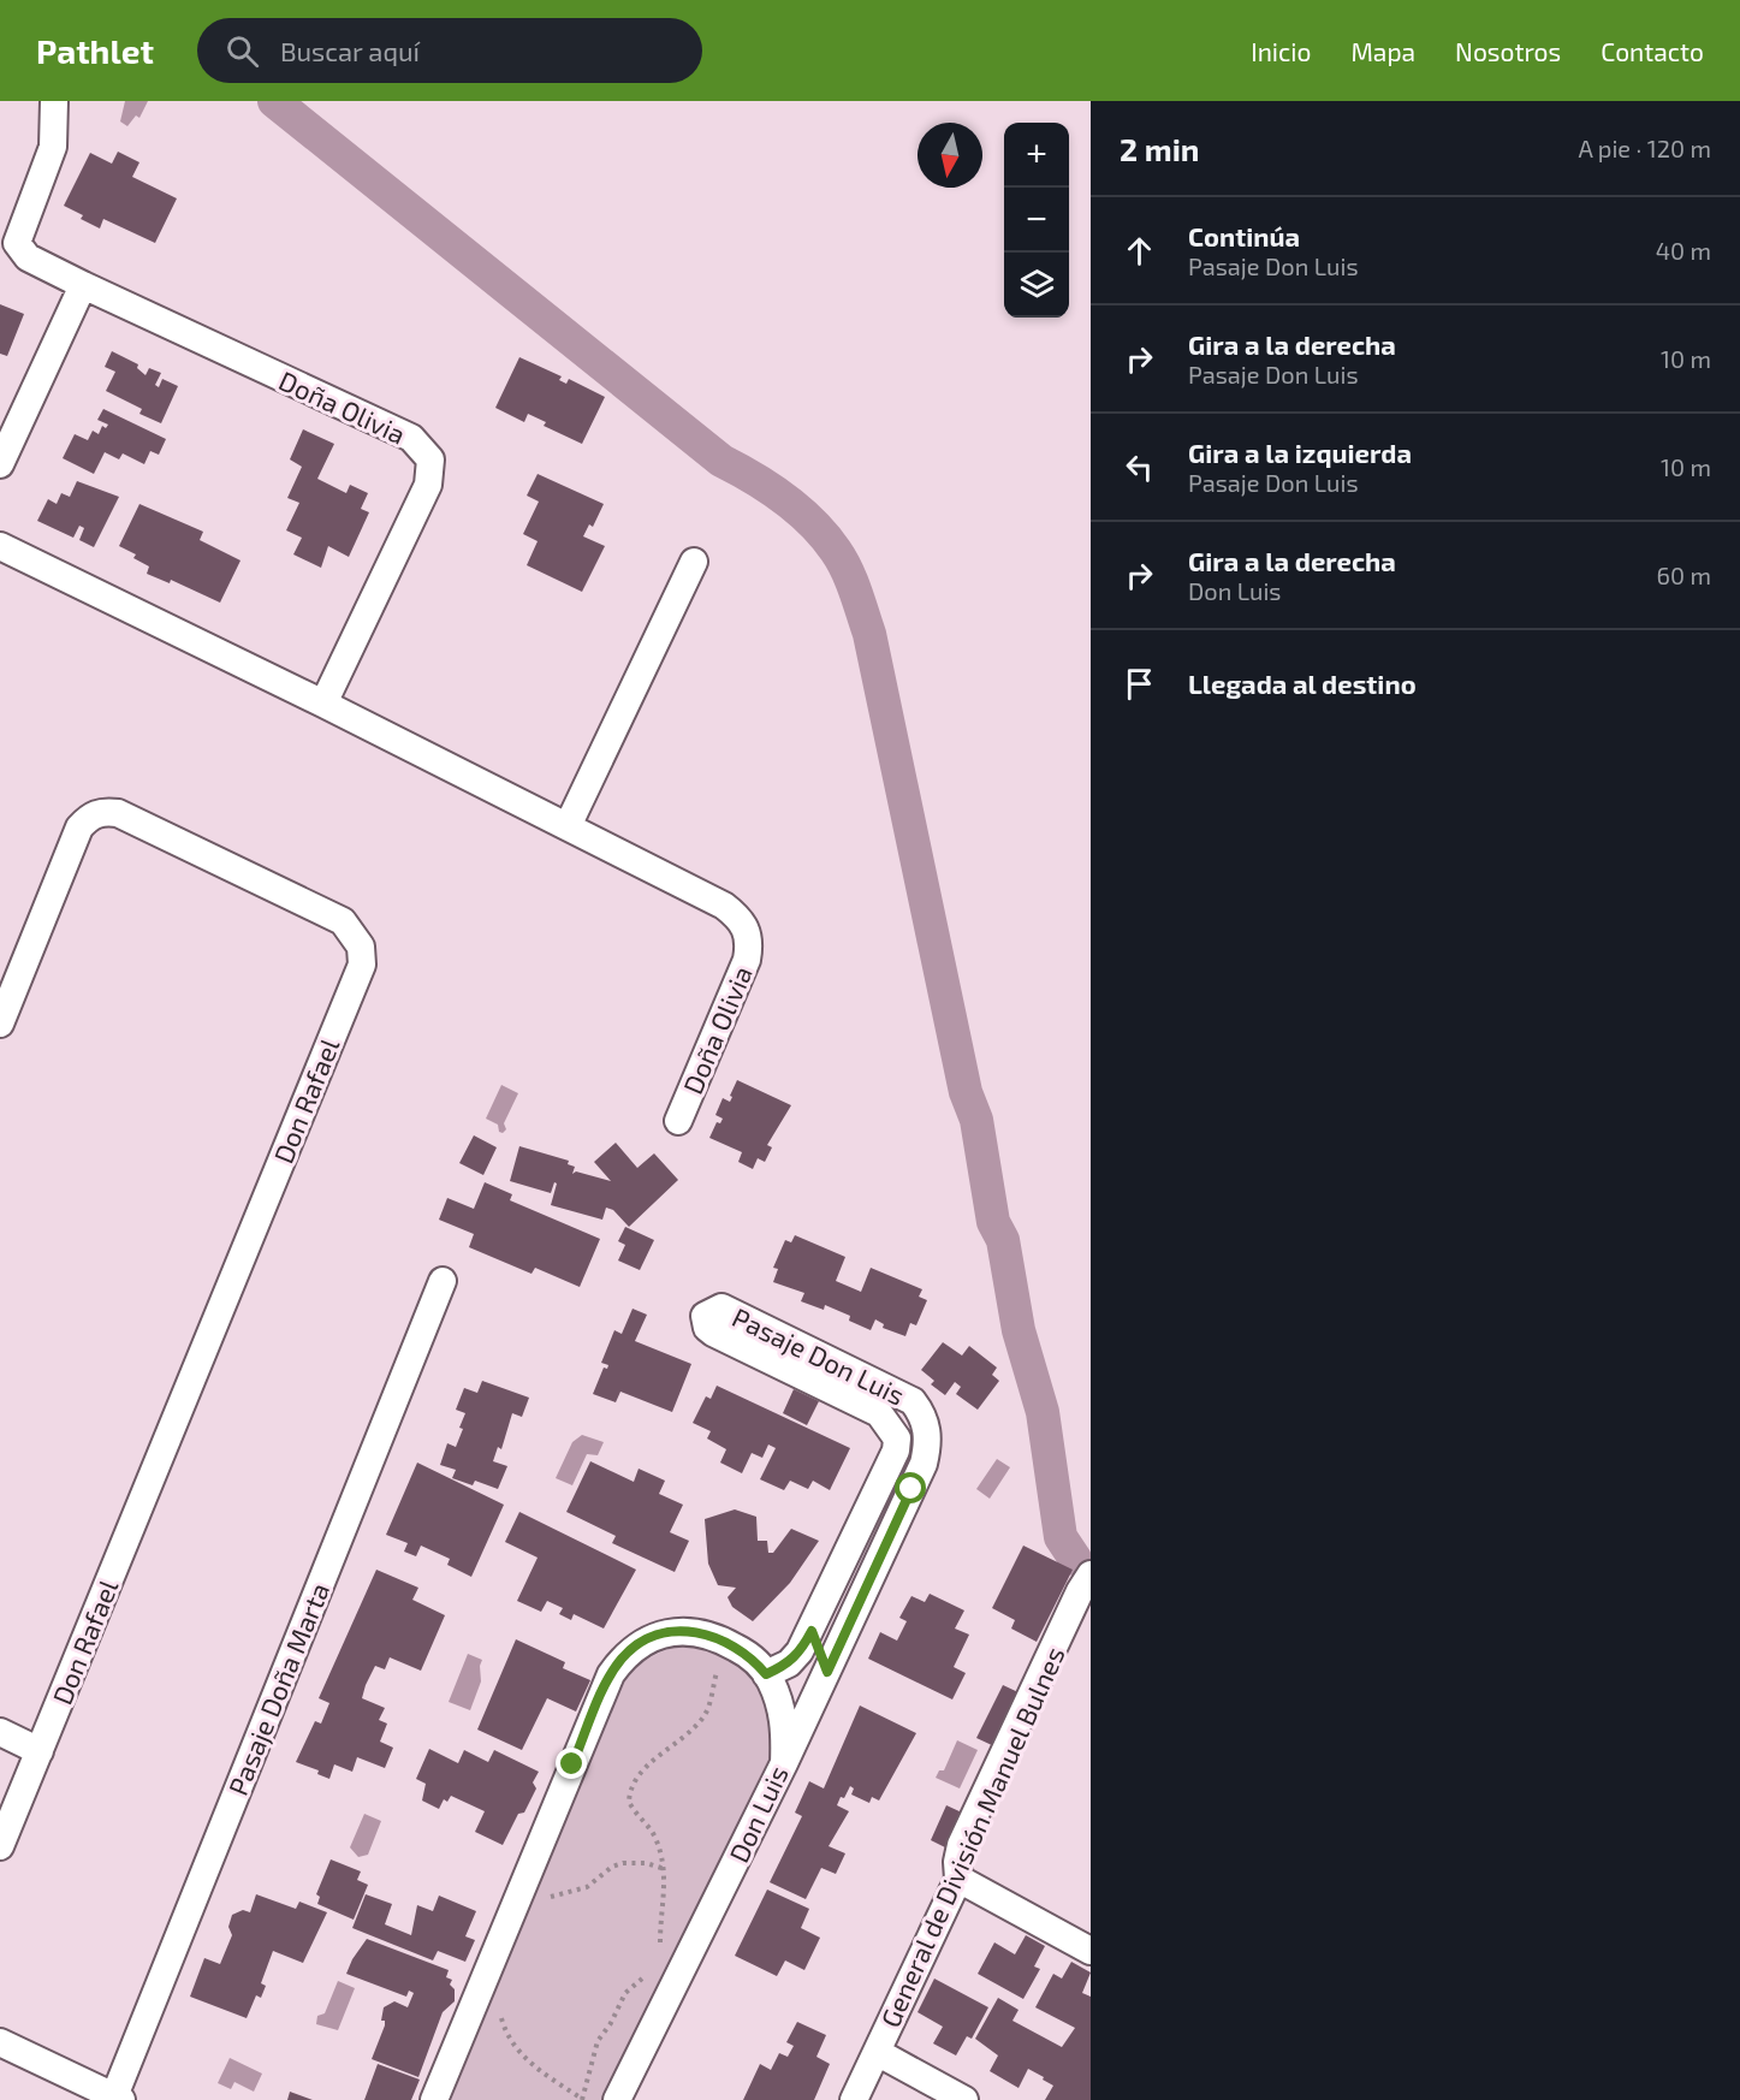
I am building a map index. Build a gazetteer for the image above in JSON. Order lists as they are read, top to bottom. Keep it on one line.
{"streets":{"street":["Doña Olivia","Don Rafael","Pasaje Don Luis","Pasaje Doña Marta","Don Luis","General de División Manuel Bulnes"]},"crossings":[["Pasaje Don Luis","Don Luis"]],"north":"bottom","page":{"header":"Pathlet","search":"Buscar aquí","nav":["Inicio","Mapa","Nosotros","Contacto"],"heading":["2 min","A pie · 120 m"],"map_buttons":["+","−"],"list":[["Continúa","Pasaje Don Luis","40 m"],["Gira a la derecha","Pasaje Don Luis","10 m"],["Gira a la izquierda","Pasaje Don Luis","10 m"],["Gira a la derecha","Don Luis","60 m"],"Llegada al destino"]}}
